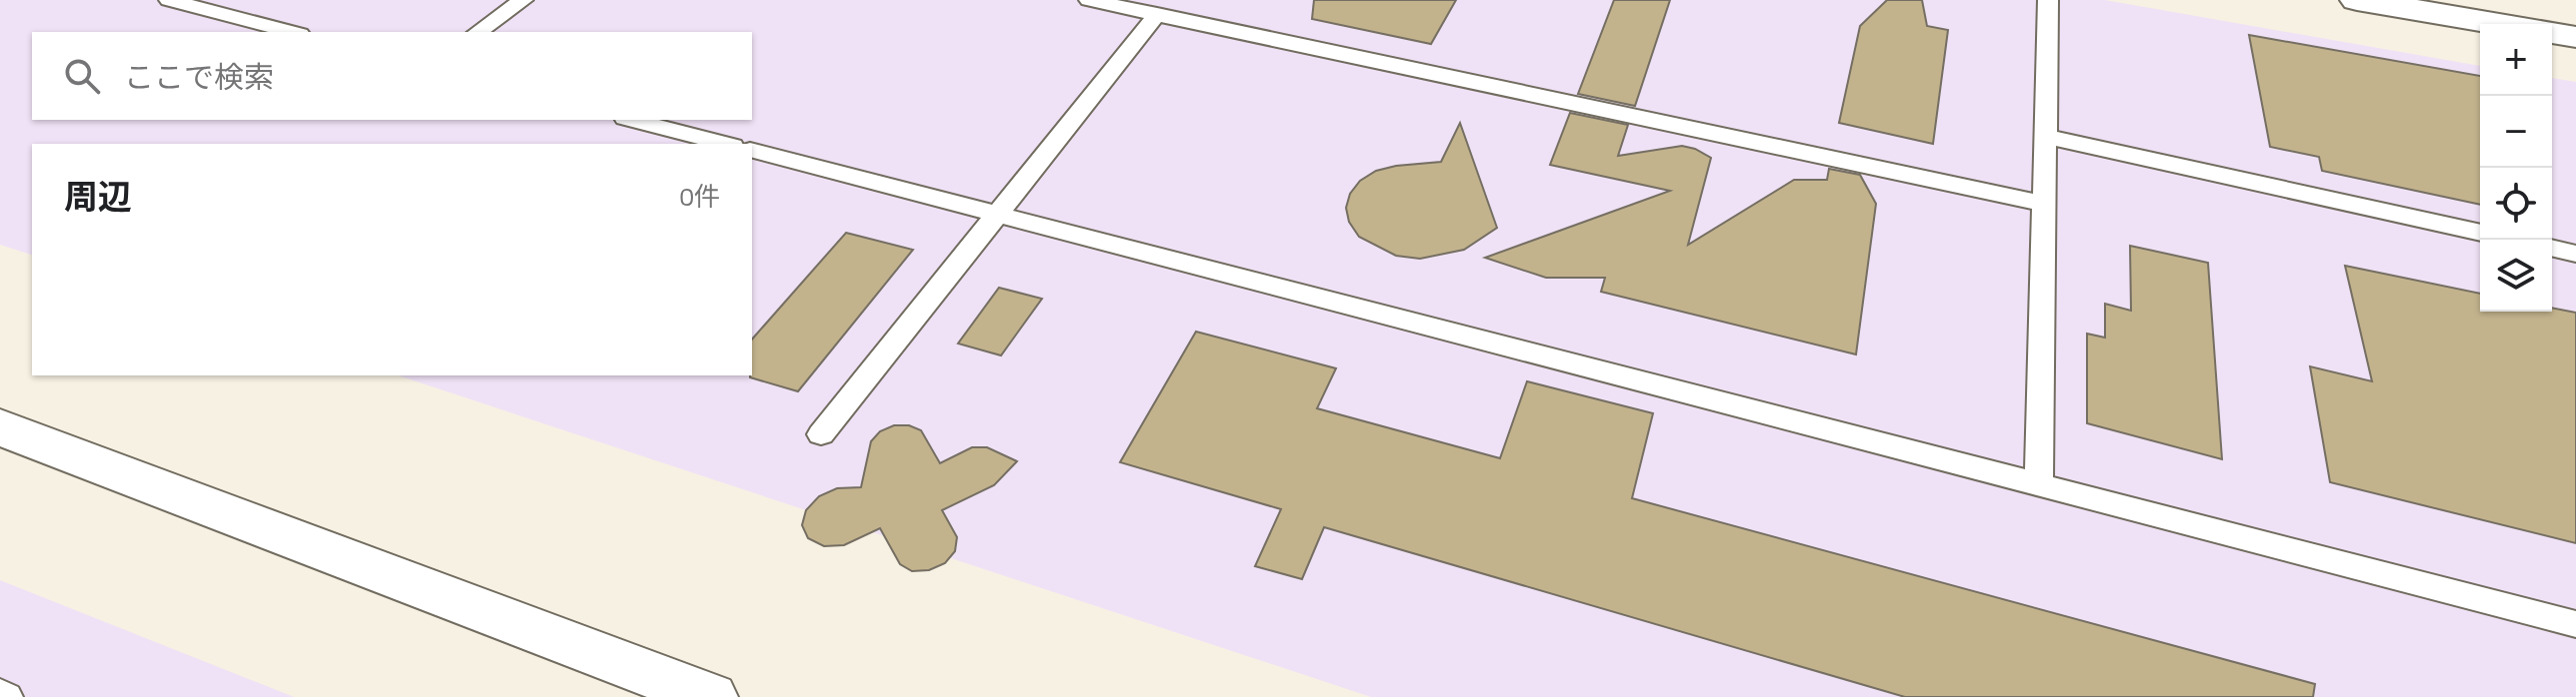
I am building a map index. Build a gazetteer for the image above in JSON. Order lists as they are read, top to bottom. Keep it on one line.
{"page":{"map_buttons":["+","−"],"search":"ここで検索","heading":["周辺","0件"]}}
